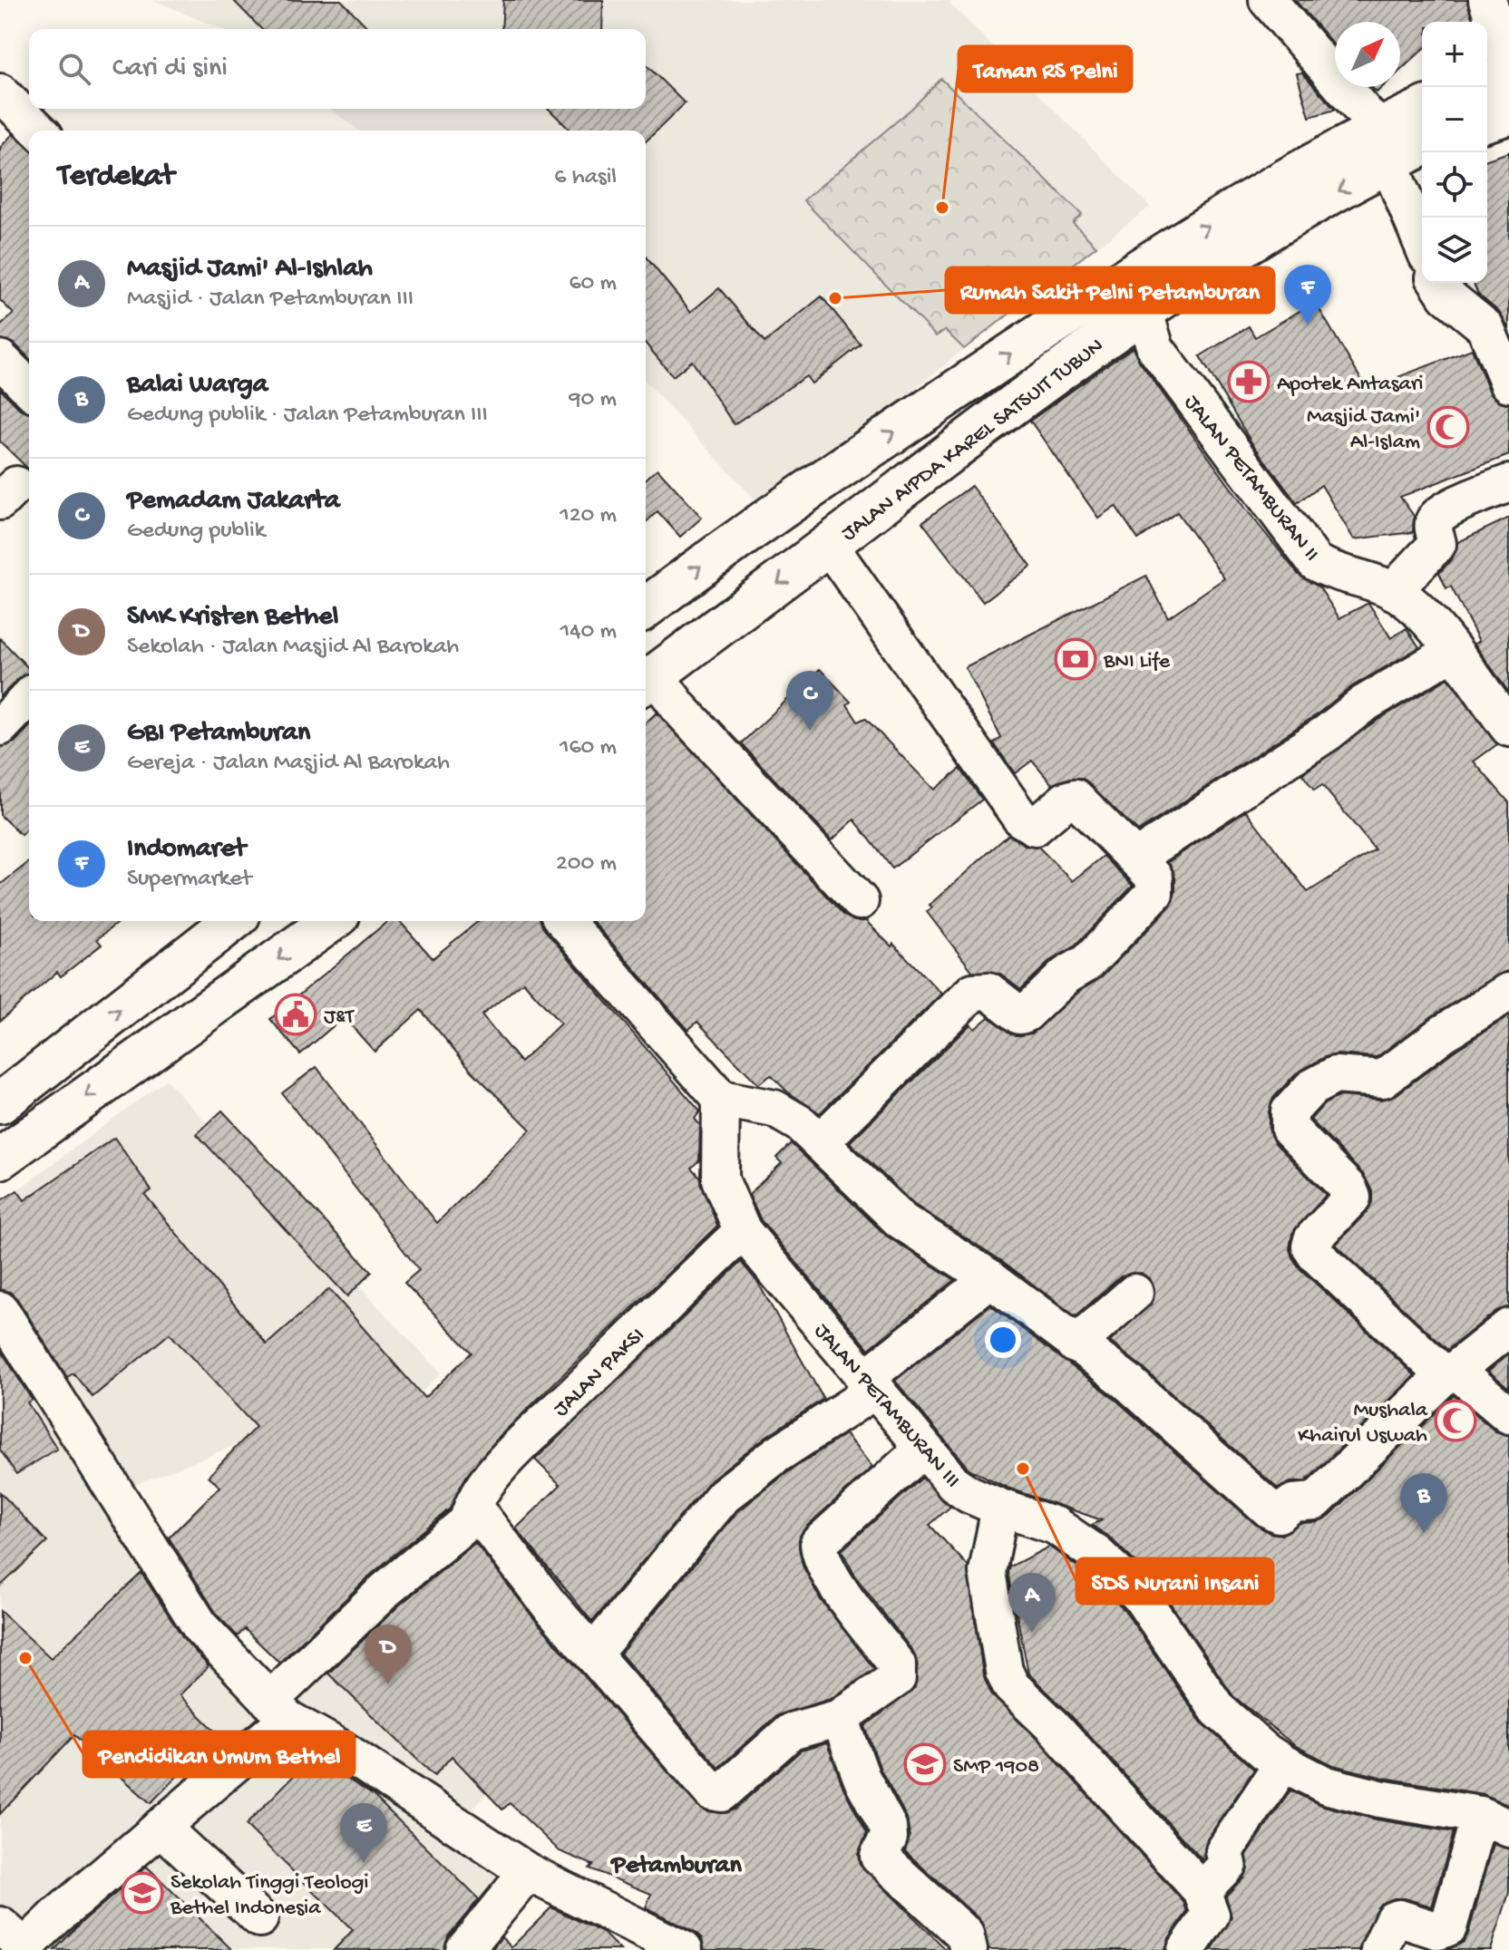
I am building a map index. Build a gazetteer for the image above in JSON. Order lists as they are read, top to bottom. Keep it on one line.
{"streets":{"main road":["JALAN AIPDA KAREL SATSUIT TUBUN"],"street":["JALAN PETAMBURAN II","JALAN PAKSI","JALAN PETAMBURAN III"]},"crossings":[["JALAN AIPDA KAREL SATSUIT TUBUN","JALAN PETAMBURAN II"],["JALAN PAKSI","JALAN PETAMBURAN III"]],"districts":["Petamburan"],"places":{"other":["Taman RS Pelni","Rumah Sakit Pelni Petamburan","SDS Nurani Insani","Pendidikan Umum Bethel"],"pharmacy":["Apotek Antasari"],"mosque":["Masjid Jami' Al-Islam","Mushala Khairul Uswah"],"bank":["BNI Life"],"public building":["J&T"],"school or university":["SMP 1908","Sekolah Tinggi Teologi Bethel Indonesia"]},"north":"top right","page":{"map_buttons":["+","−"],"search":"Cari di sini","heading":["Terdekat","6 hasil"],"list":[{"mark":"A","name":"Masjid Jami' Al-Ishlah","note":"Masjid · Jalan Petamburan III","value":"60 m"},{"mark":"B","name":"Balai Warga","note":"Gedung publik · Jalan Petamburan III","value":"90 m"},{"mark":"C","name":"Pemadam Jakarta","note":"Gedung publik","value":"120 m"},{"mark":"D","name":"SMK Kristen Bethel","note":"Sekolah · Jalan Masjid Al Barokah","value":"140 m"},{"mark":"E","name":"GBI Petamburan","note":"Gereja · Jalan Masjid Al Barokah","value":"160 m"},{"mark":"F","name":"Indomaret","note":"Supermarket","value":"200 m"}],"pins":["F","C","B","A","D","E"]}}
